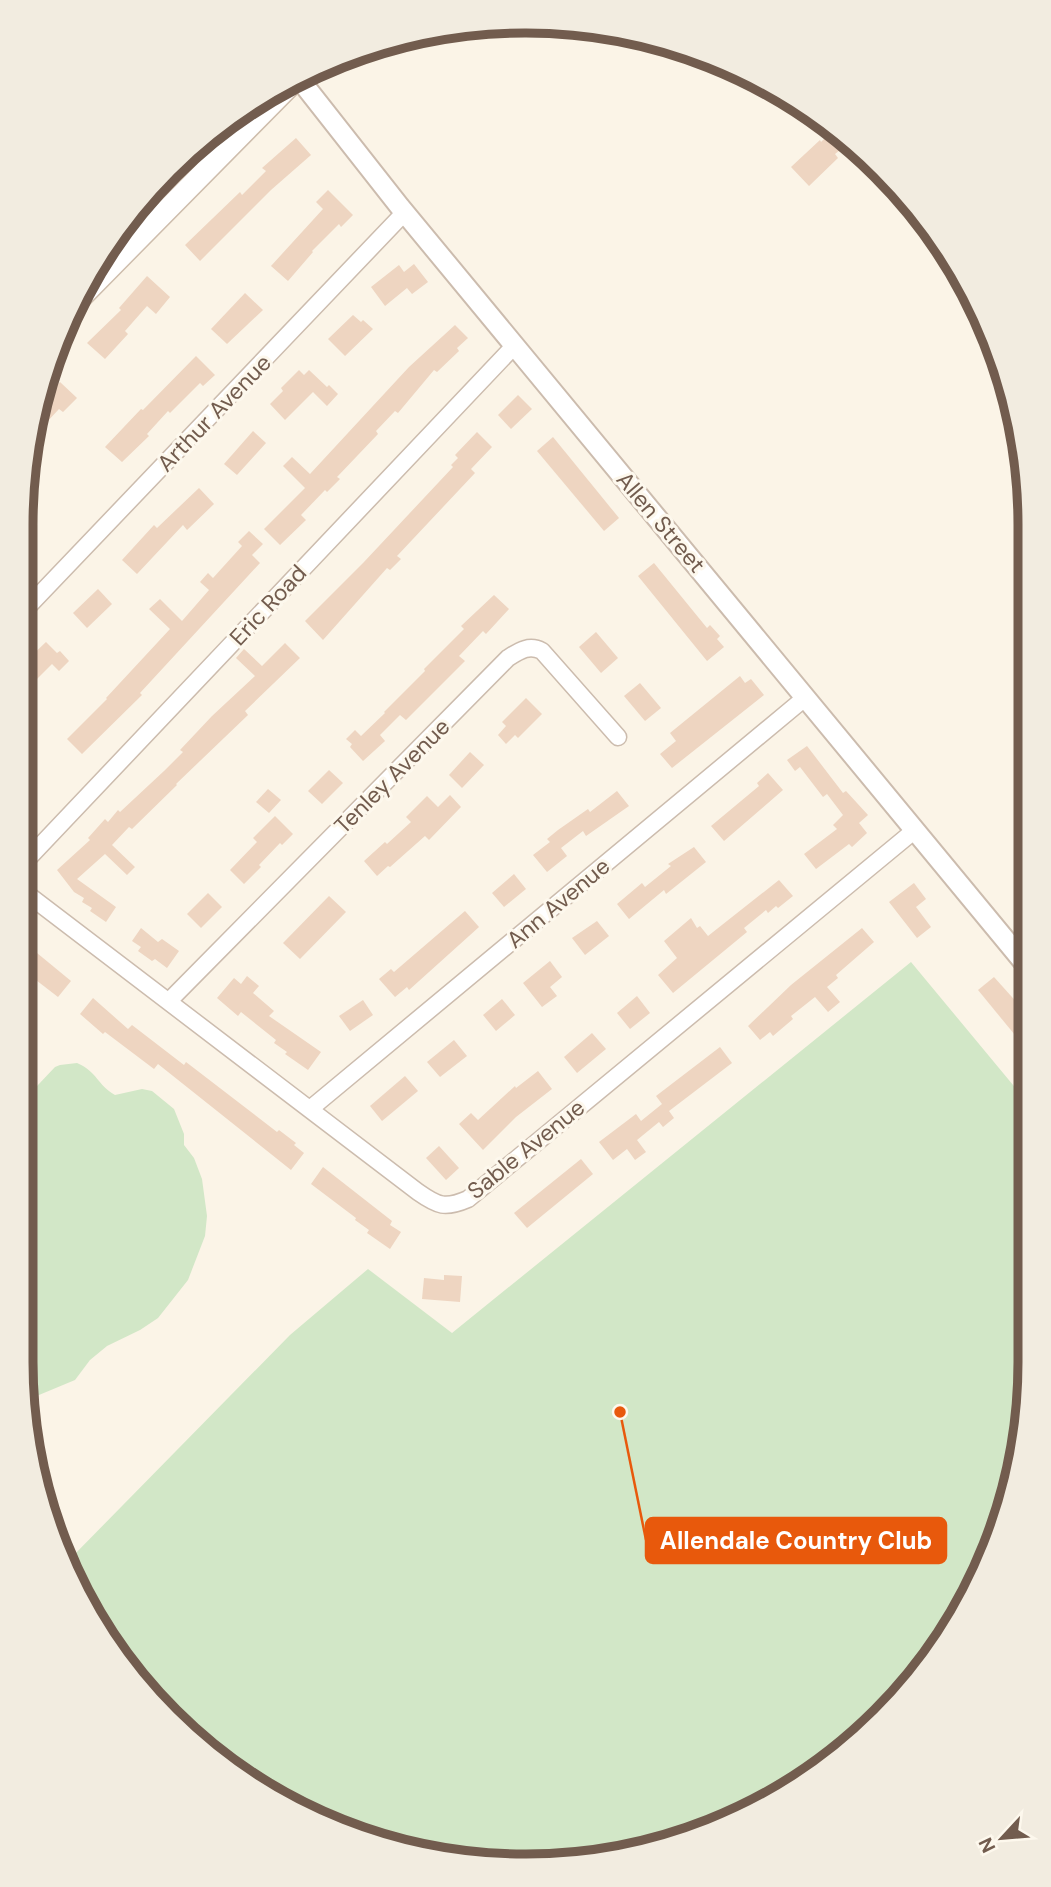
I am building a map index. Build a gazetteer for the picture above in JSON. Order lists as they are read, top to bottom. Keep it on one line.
{"streets":{"street":["Arthur Avenue","Allen Street","Eric Road","Tenley Avenue","Ann Avenue","Sable Avenue"]},"crossings":[["Arthur Avenue","Allen Street"],["Allen Street","Eric Road"],["Allen Street","Ann Avenue"],["Allen Street","Sable Avenue"],["Tenley Avenue","Sable Avenue"],["Ann Avenue","Sable Avenue"]],"places":["Allendale Country Club"],"north":"bottom left"}
